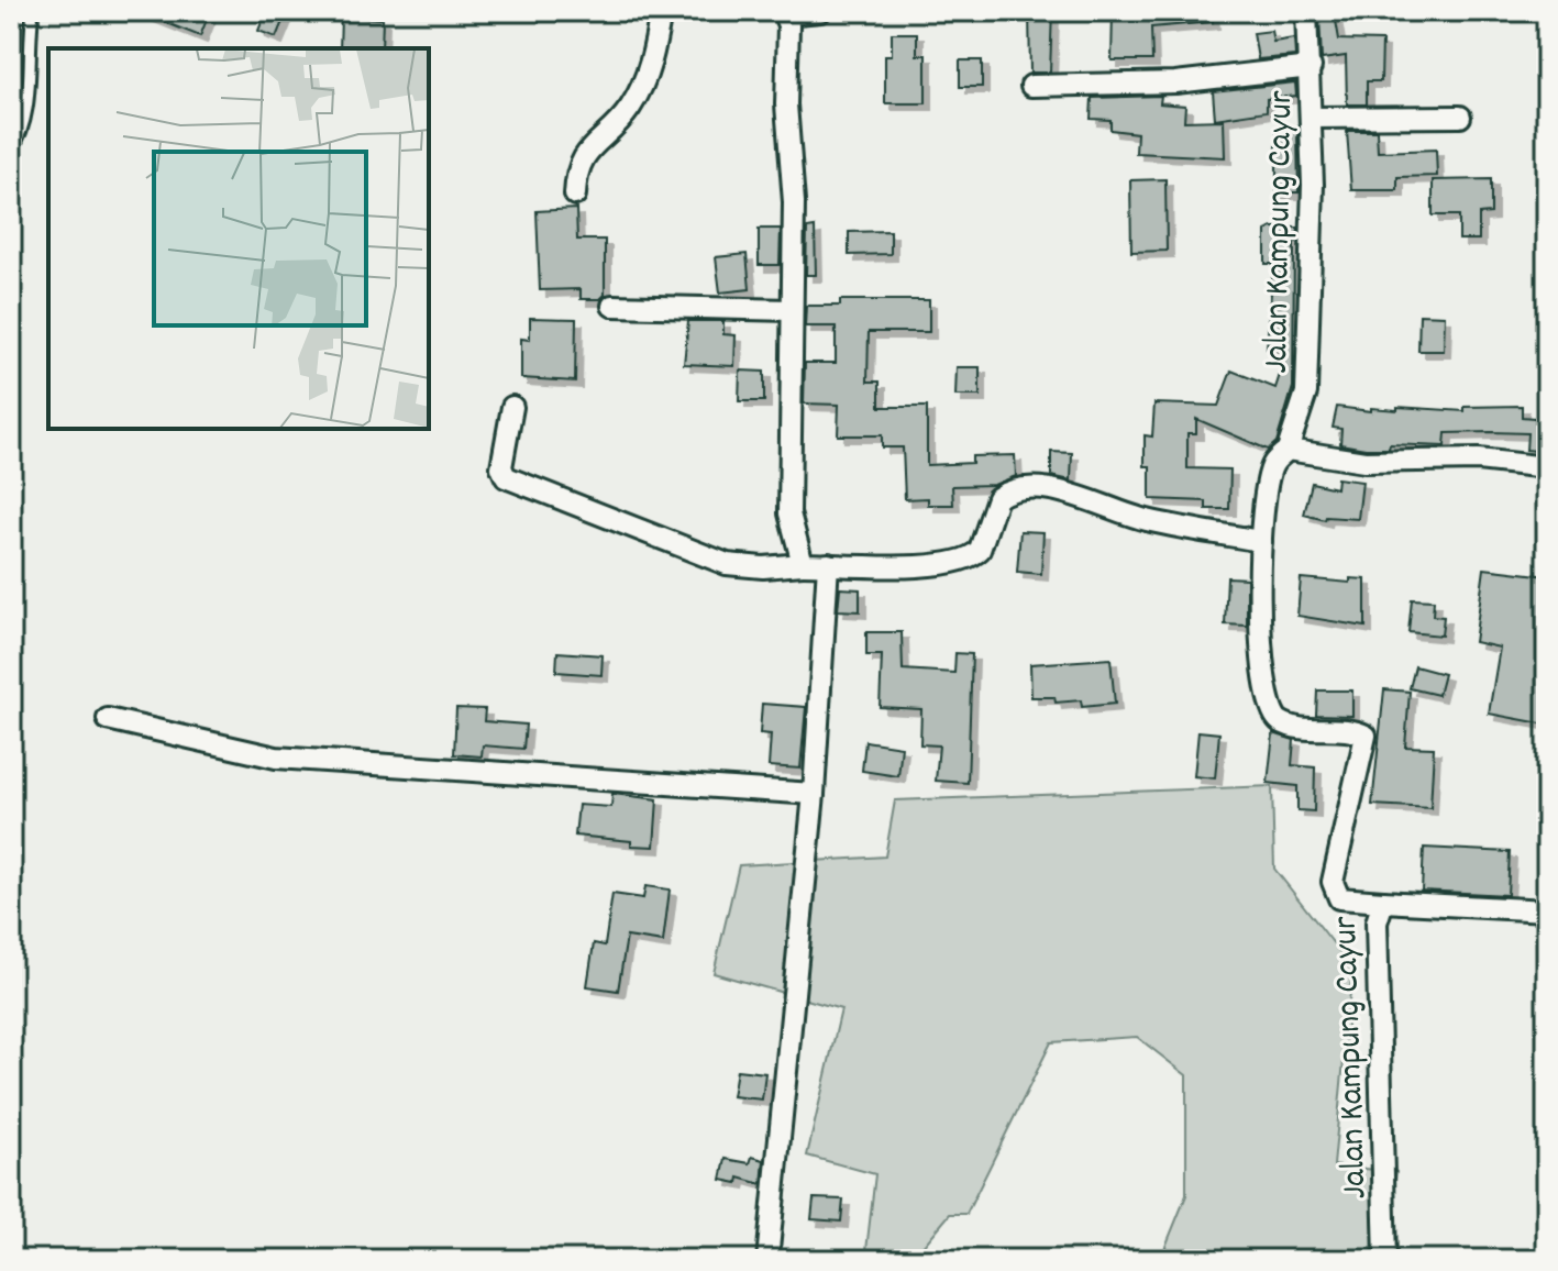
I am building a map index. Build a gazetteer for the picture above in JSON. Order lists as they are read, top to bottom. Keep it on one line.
{"streets":{"street":["Jalan Kampung Cayur"]}}
